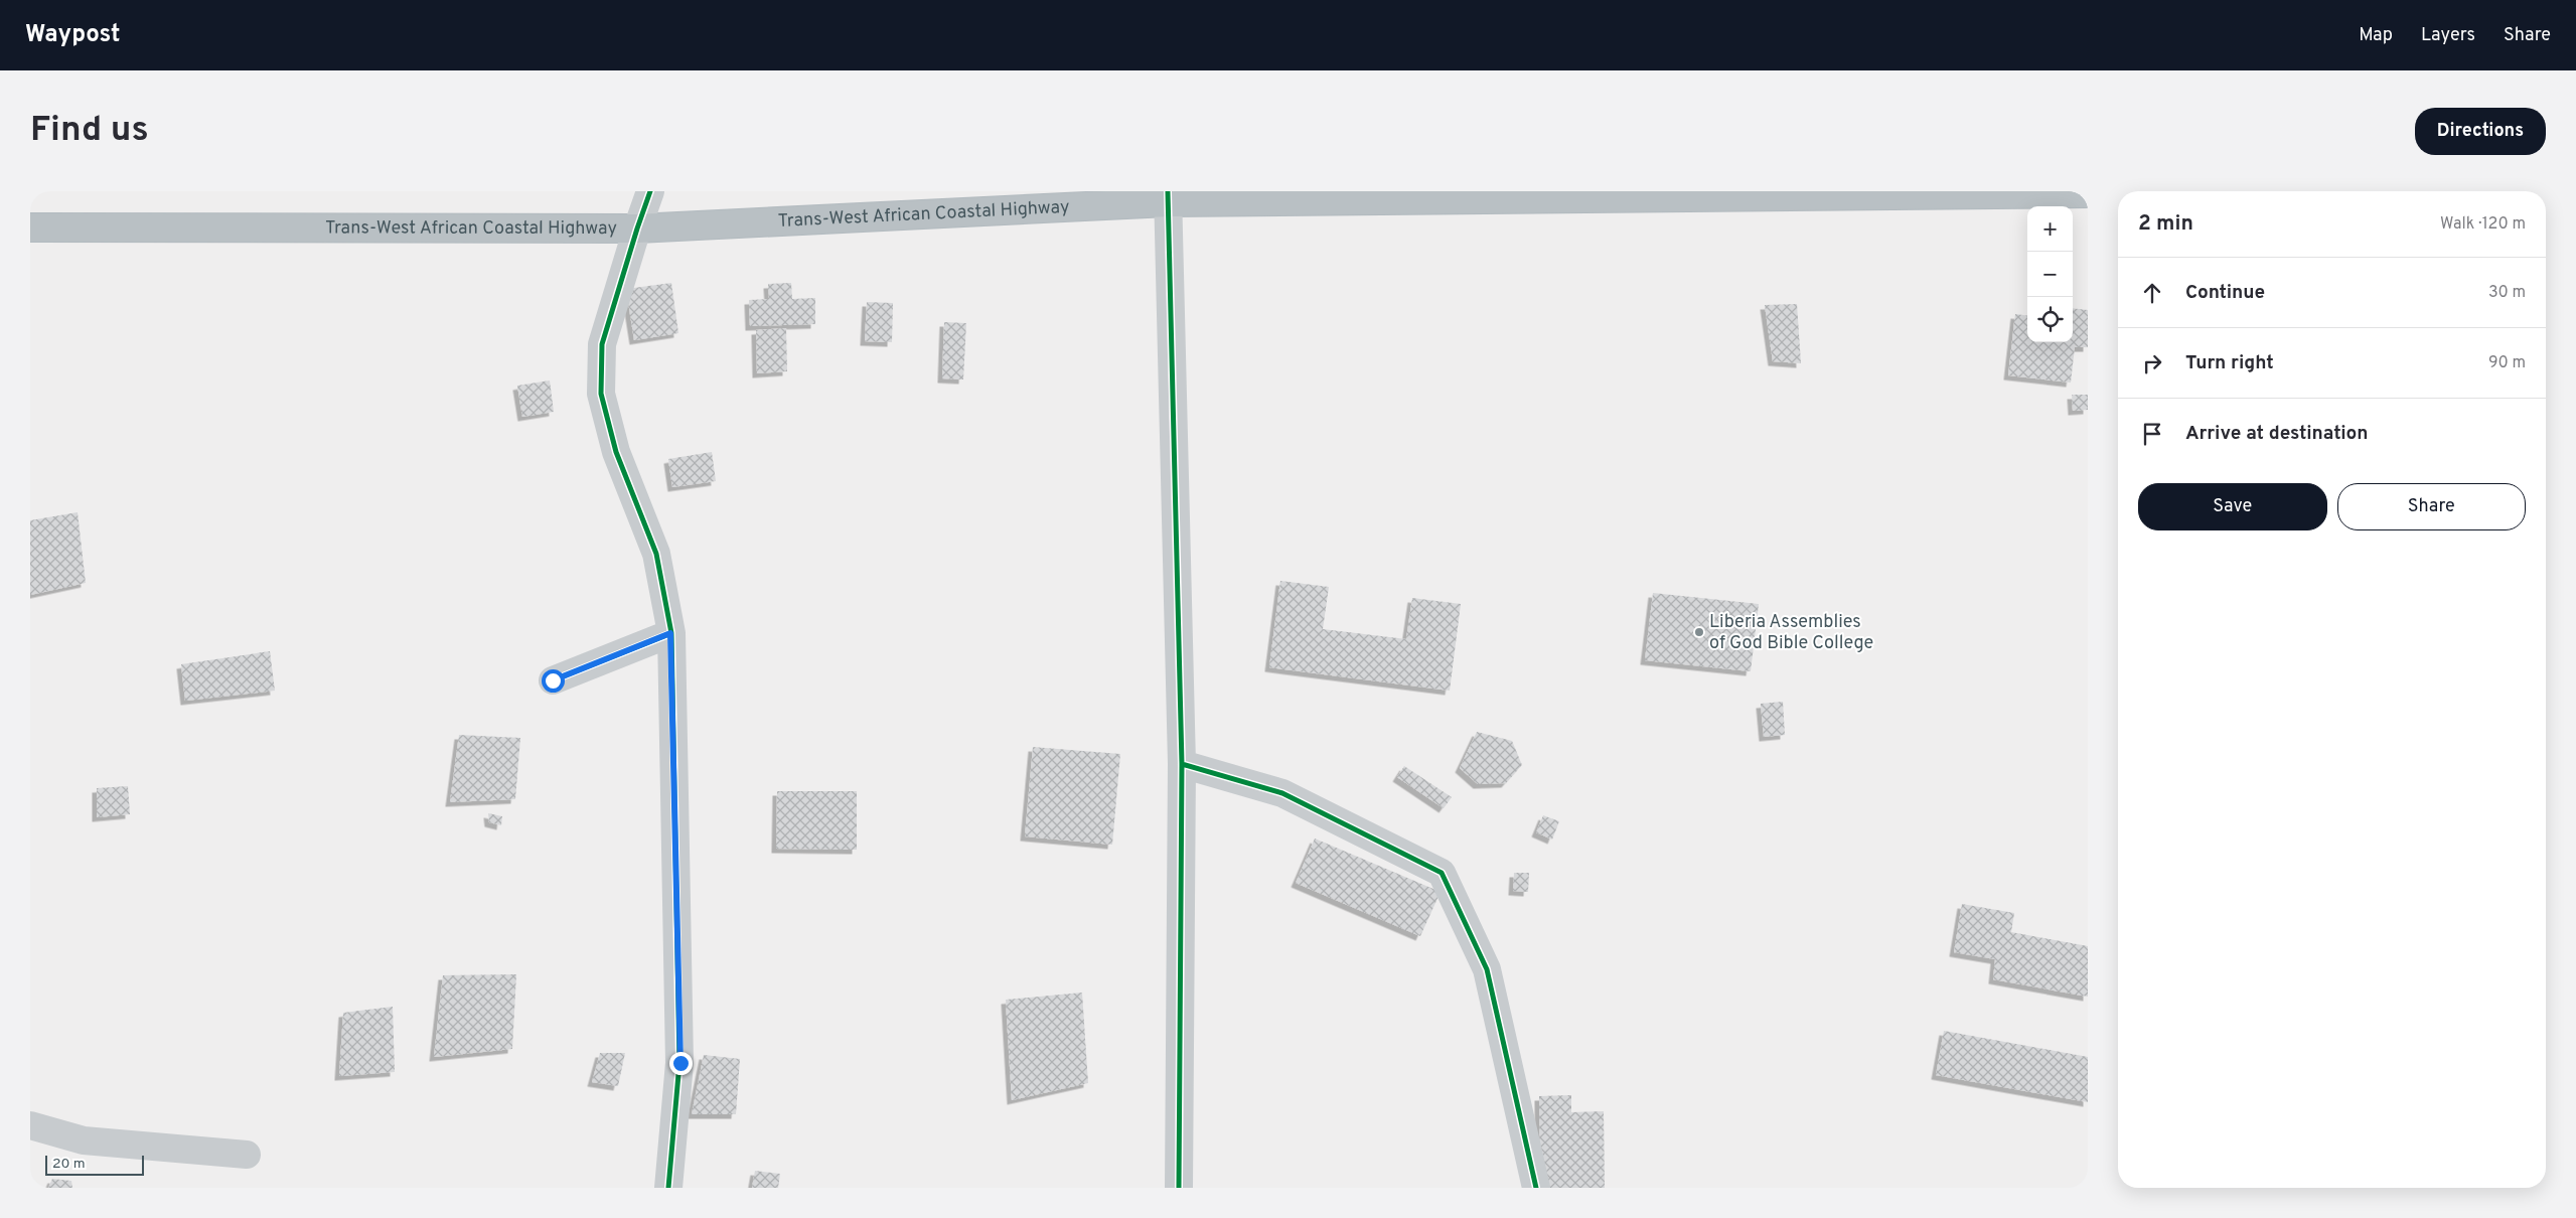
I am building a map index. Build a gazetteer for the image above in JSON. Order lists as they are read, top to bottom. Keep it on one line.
{"streets":{"highway":["Trans-West African Coastal Highway"]},"places":["Liberia Assemblies of God Bible College"],"scale_bar":"20 m","page":{"header":"Waypost","nav":["Map","Layers","Share"],"buttons":["Directions",["Save","Share"]],"title":"Find us","heading":["2 min","Walk · 120 m"],"map_buttons":["+","−"],"list":[["Continue","30 m"],["Turn right","90 m"],"Arrive at destination"],"scale":"20 m"}}
